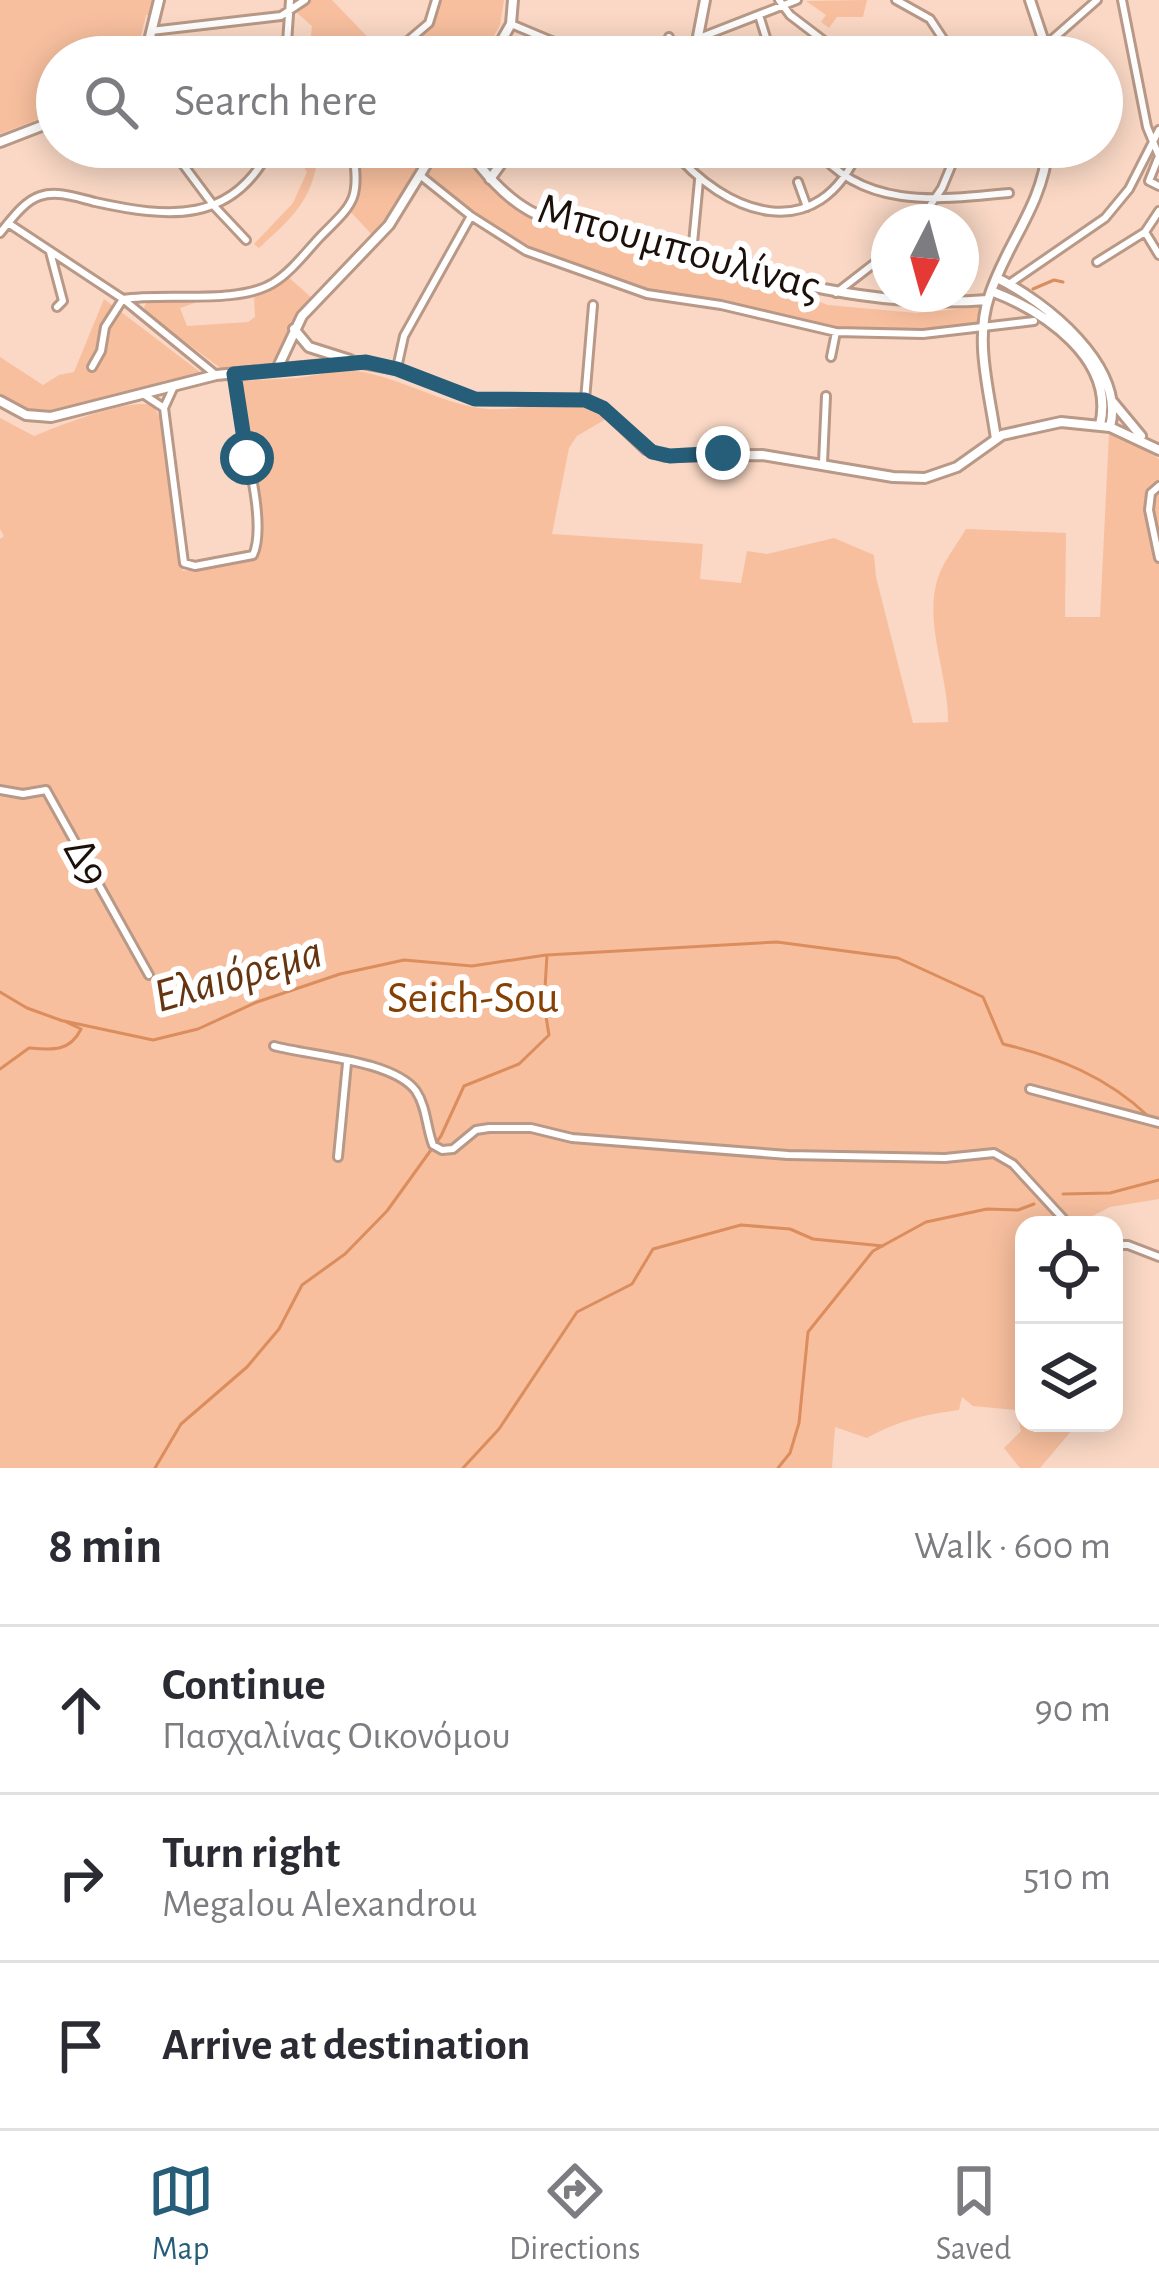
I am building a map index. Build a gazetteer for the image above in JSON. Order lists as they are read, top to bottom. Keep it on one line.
{"streets":{"street":["Μπουμπουλίνας","Δ9"]},"water":["Ελαιόρεμα"],"parks":["Seich-Sou"],"north":"bottom","page":{"search":"Search here","heading":["8 min","Walk · 600 m"],"list":[["Continue","Πασχαλίνας Οικονόμου","90 m"],["Turn right","Megalou Alexandrou","510 m"],"Arrive at destination"],"nav":["Map","Directions","Saved"]}}
